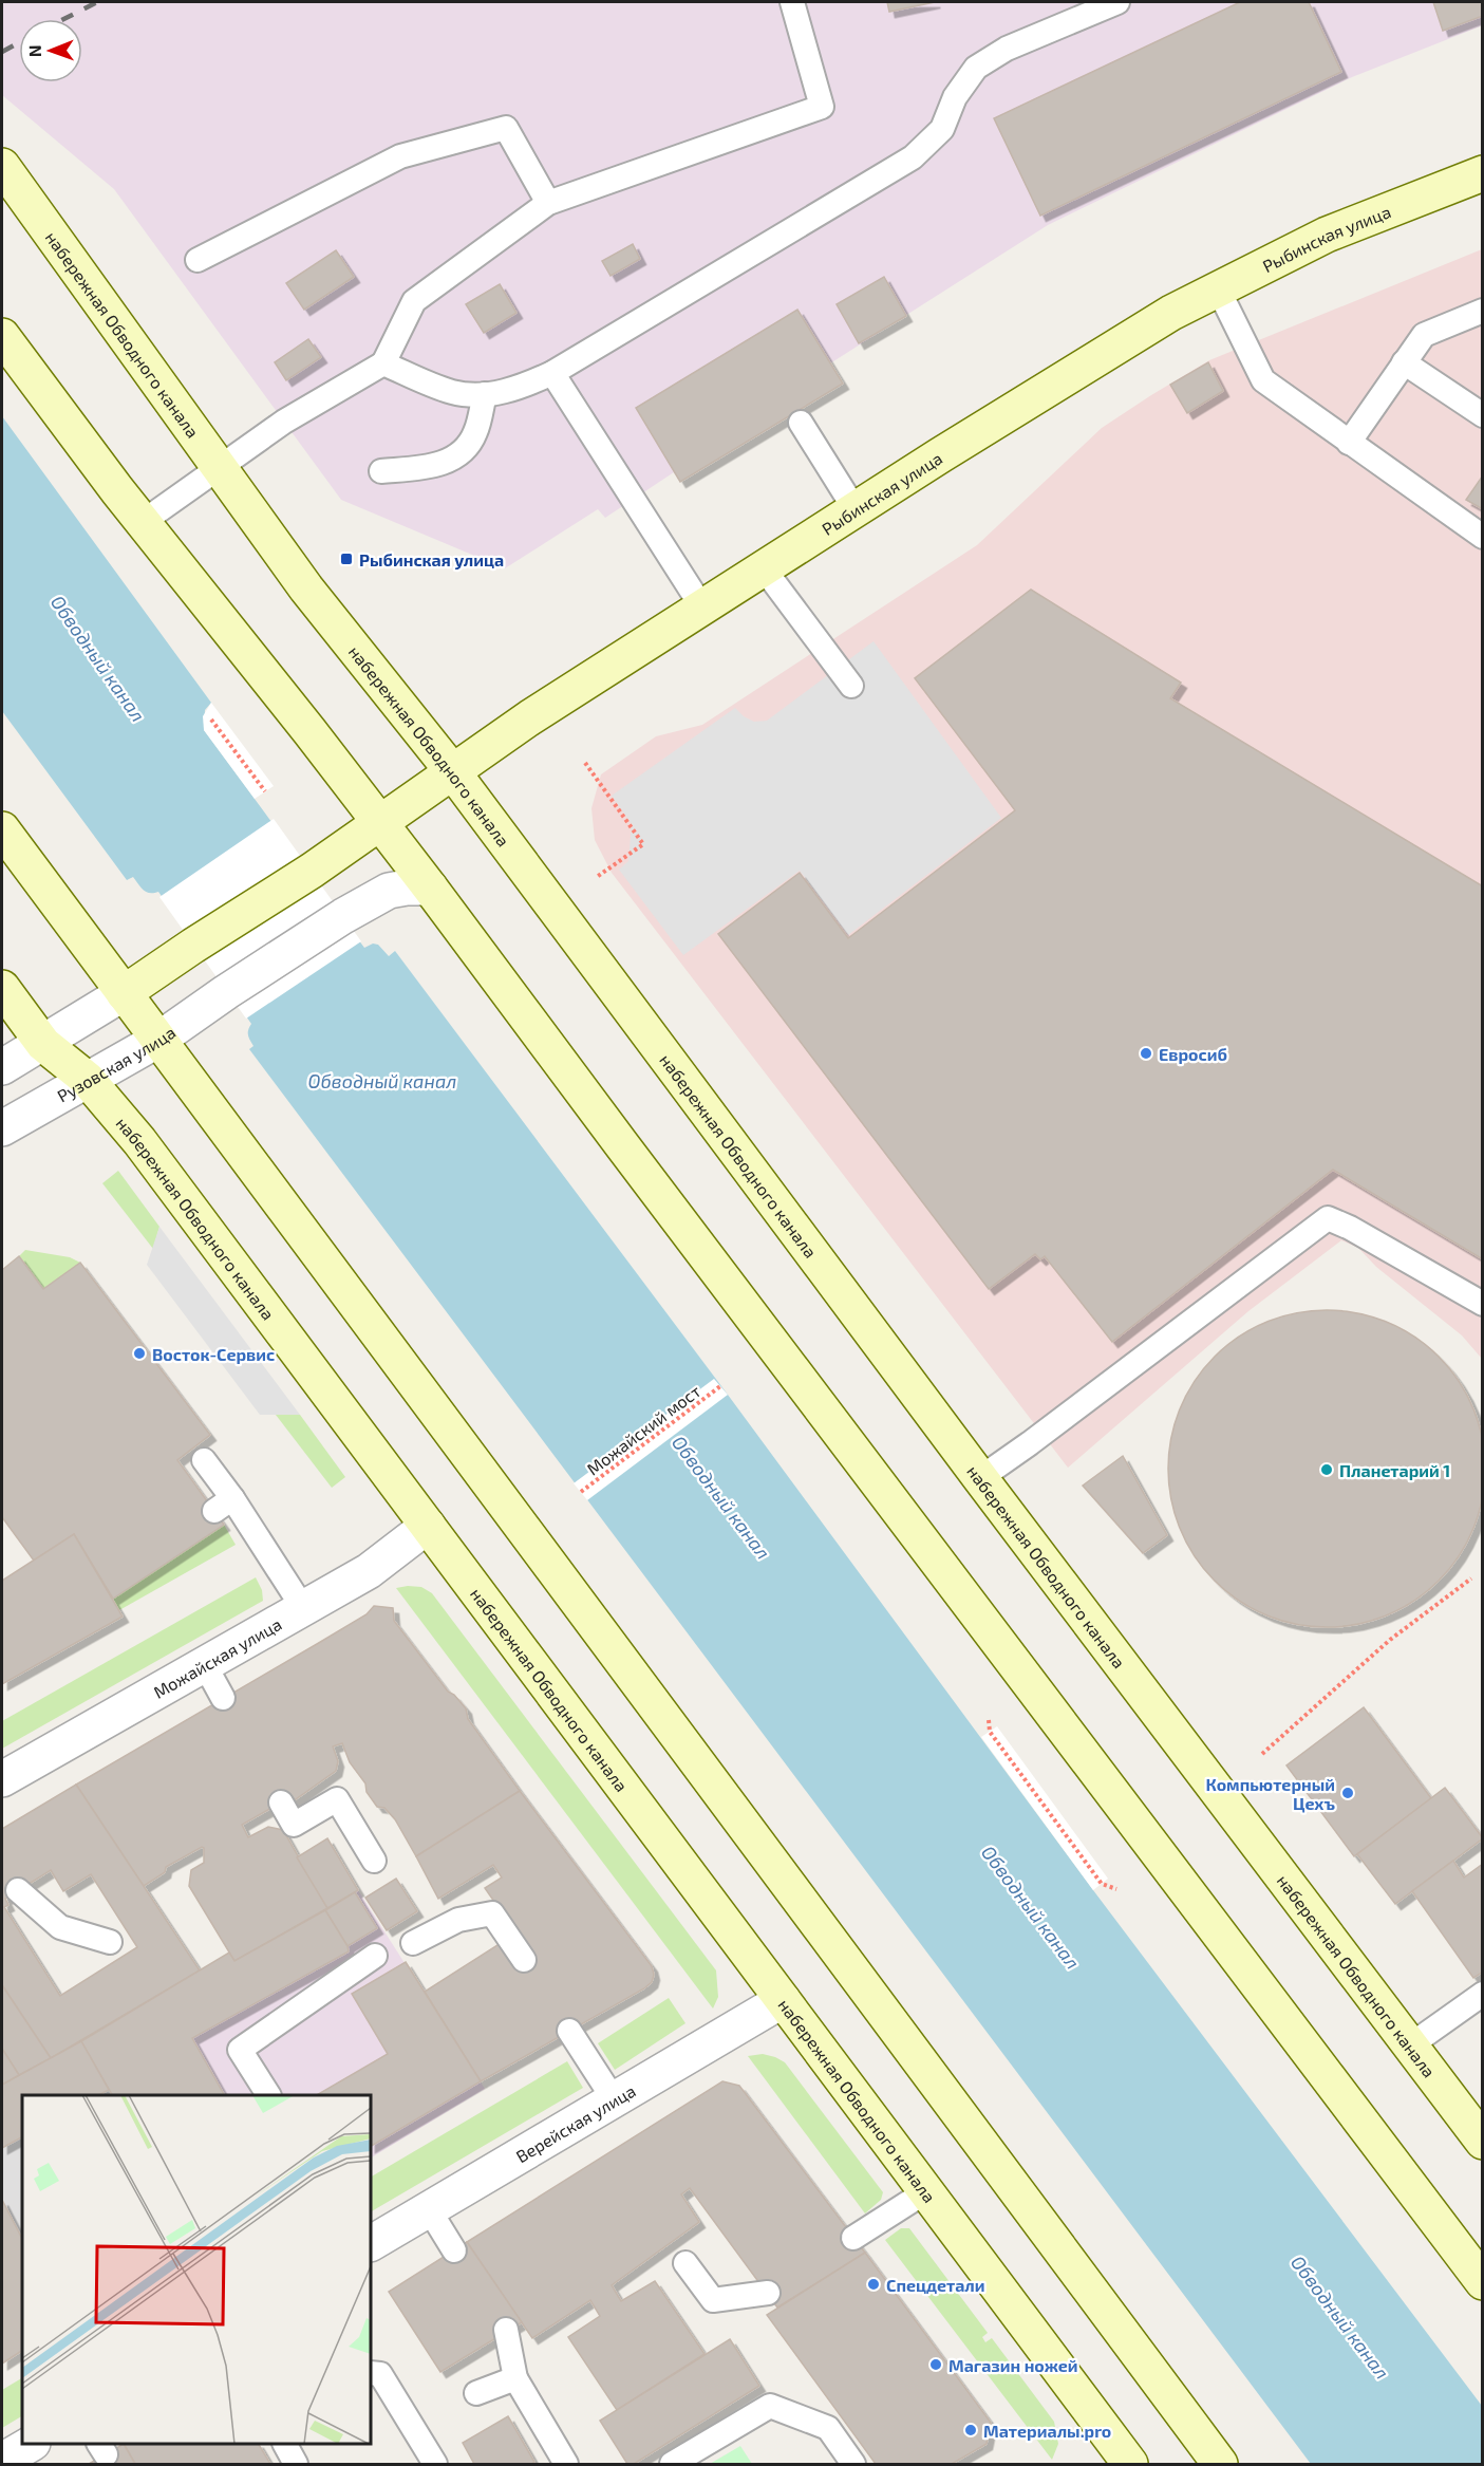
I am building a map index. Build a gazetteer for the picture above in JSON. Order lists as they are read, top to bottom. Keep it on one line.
{"streets":{"main road":["Рыбинская улица","набережная Обводного канала"],"street":["Рузовская улица","Можайская улица","Верейская улица"],"path":["Можайский мост"]},"crossings":[["Рыбинская улица","набережная Обводного канала"],["набережная Обводного канала","Рузовская улица"],["набережная Обводного канала","Можайская улица"],["набережная Обводного канала","Верейская улица"]],"water":["Обводный канал"],"places":{"transit":["Рыбинская улица"],"other":["Евросиб","Восток-Сервис","Планетарий 1","Компьютерный Цехъ","Спецдетали","Магазин ножей","Материалы.pro"]},"north":"left"}
